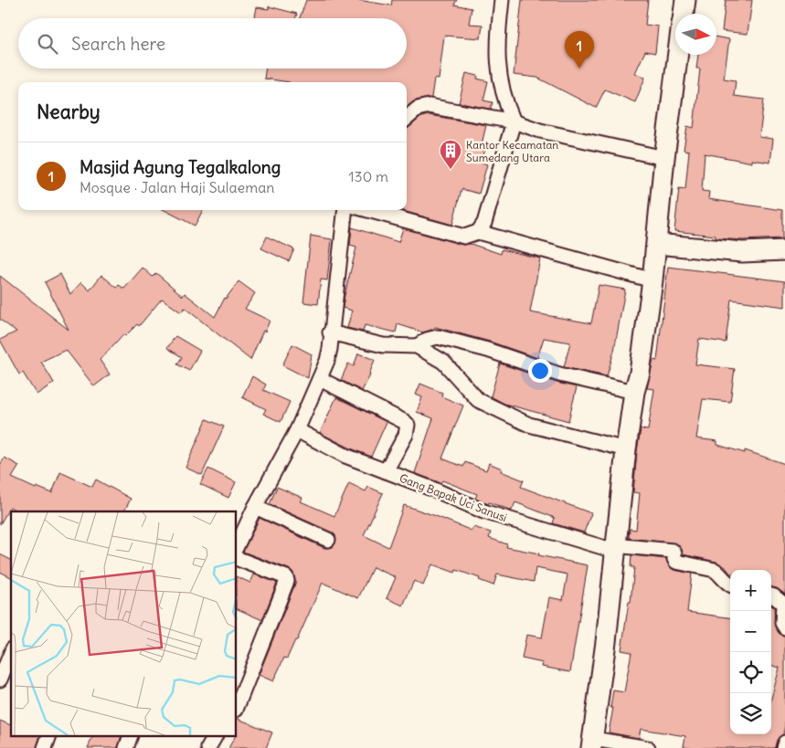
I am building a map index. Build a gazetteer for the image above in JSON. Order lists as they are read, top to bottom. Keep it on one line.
{"streets":{"street":["Gang Bapak Uci Sanusi"]},"places":{"building":["Kantor Kecamatan Sumedang Utara"]},"north":"right","page":{"search":"Search here","pins":"1","heading":"Nearby","list":[{"mark":"1","name":"Masjid Agung Tegalkalong","note":"Mosque · Jalan Haji Sulaeman","value":"130 m"}],"map_buttons":["+","−"]}}
